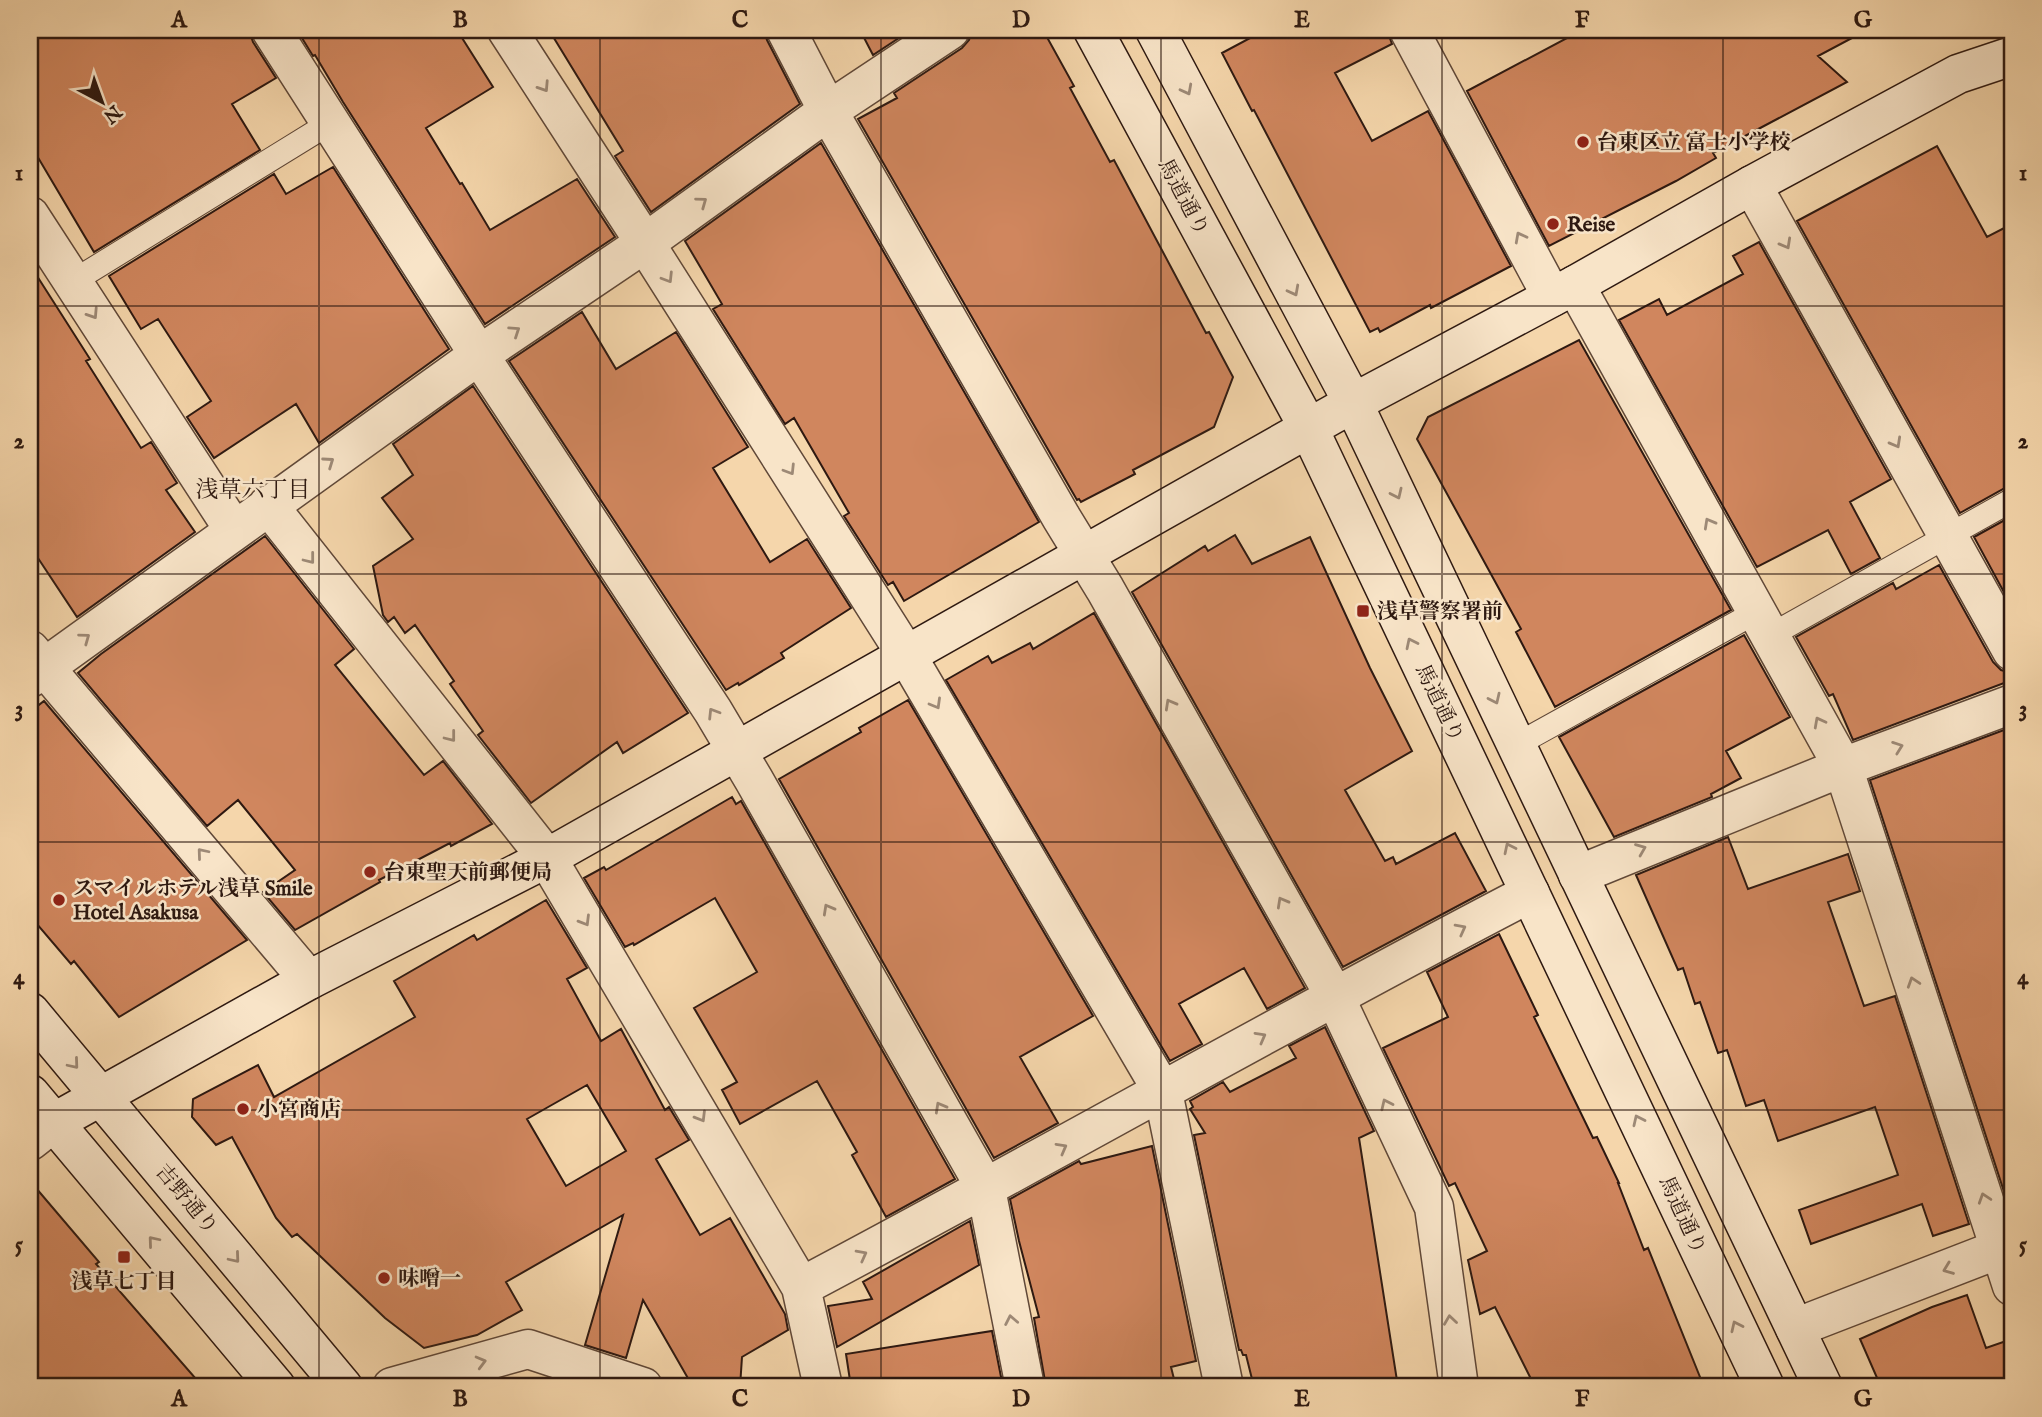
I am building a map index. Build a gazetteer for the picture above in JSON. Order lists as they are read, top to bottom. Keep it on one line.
{"streets":{"street":["馬道通り","吉野通り"]},"districts":["浅草六丁目"],"places":{"other":["台東区立 富士小学校","Reise","台東聖天前郵便局","スマイルホテル浅草 Smile Hotel Asakusa","小宮商店","味噌一"],"transit":["浅草警察署前","浅草七丁目"]},"north":"bottom right","grid":{"columns":["A","B","C","D","E","F","G"],"rows":["1","2","3","4","5"]}}
